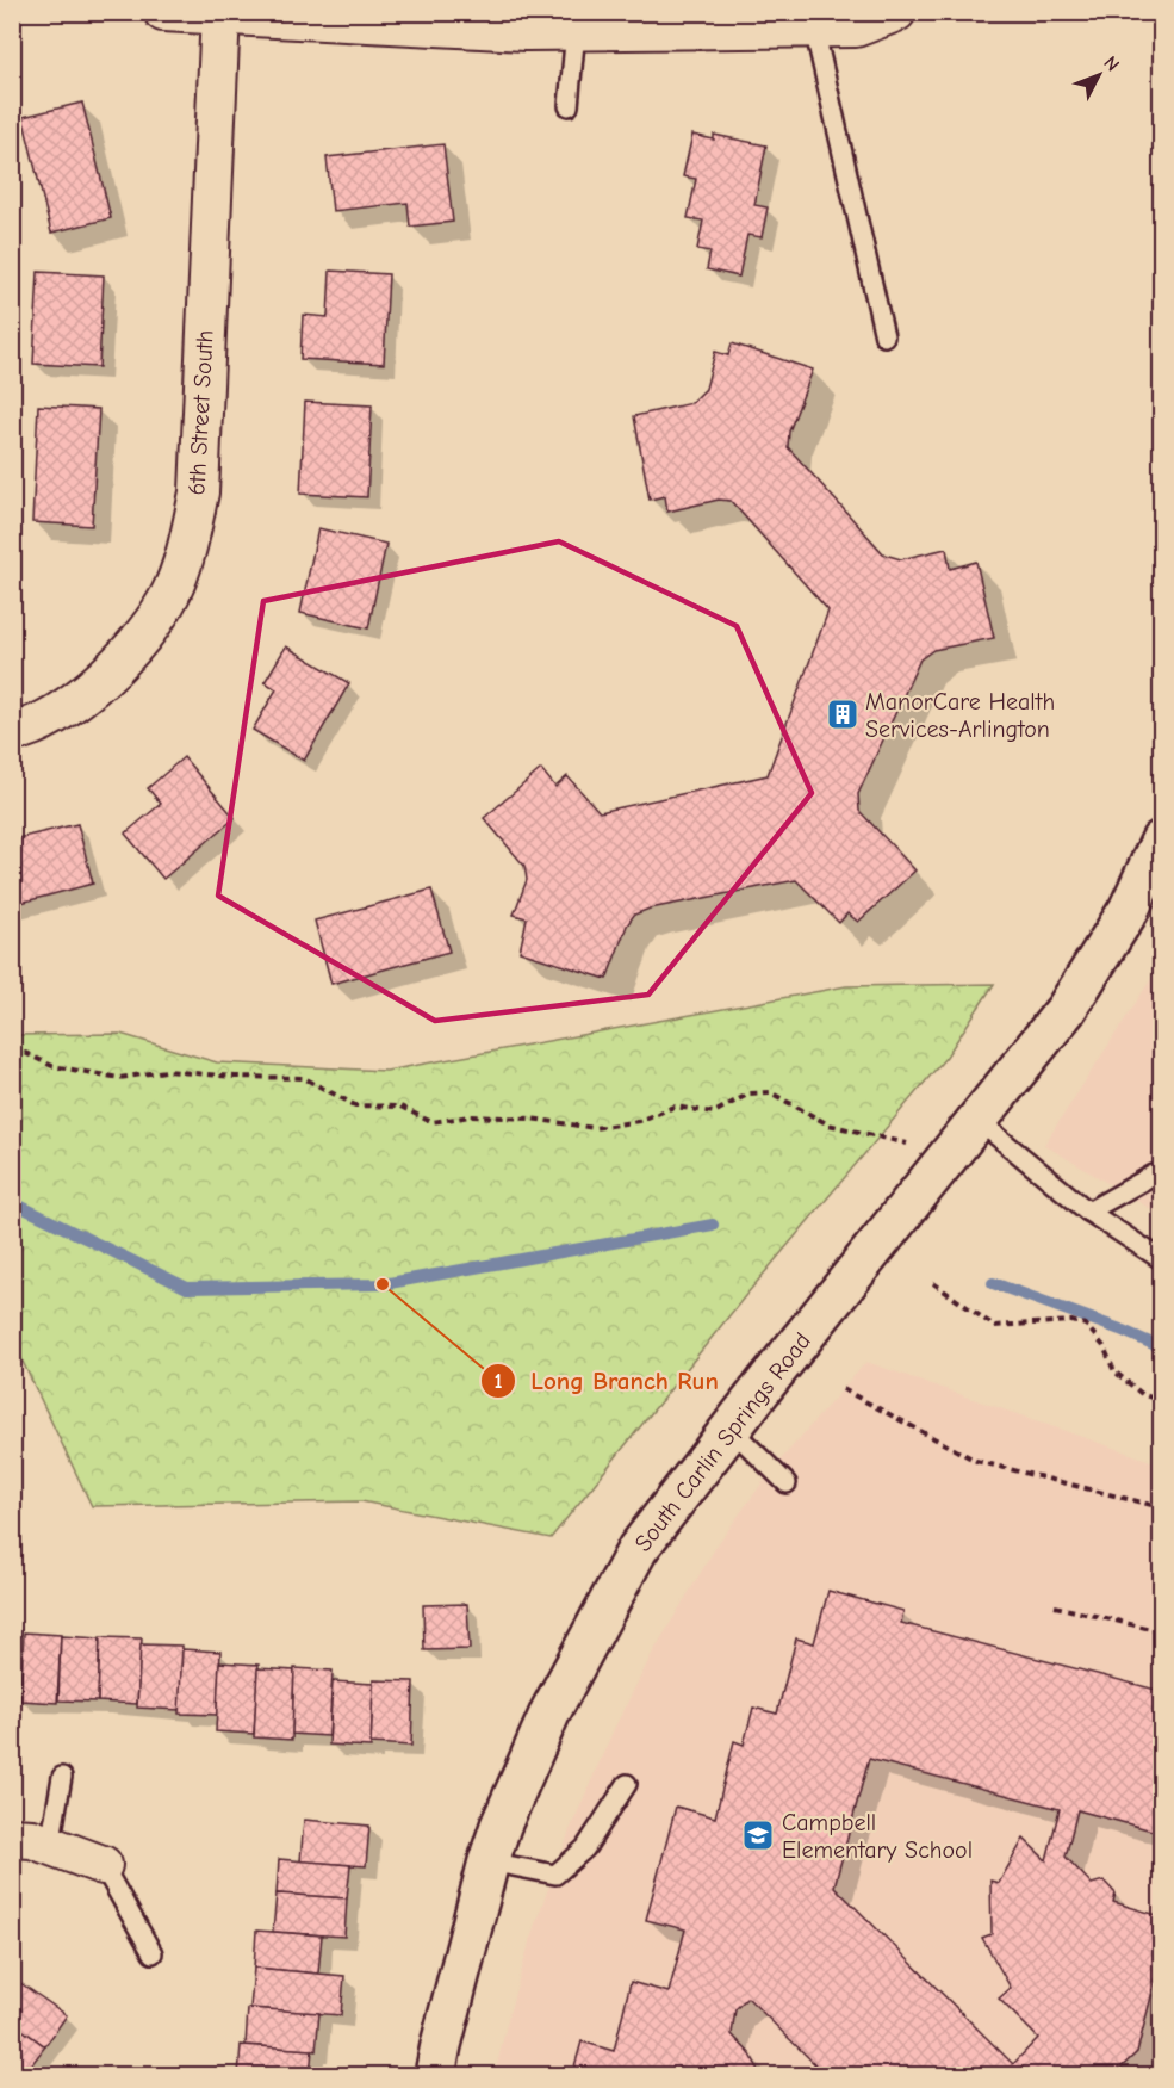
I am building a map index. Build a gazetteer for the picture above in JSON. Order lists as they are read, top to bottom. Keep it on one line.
{"streets":{"main road":["South Carlin Springs Road"],"street":["6th Street South"]},"places":{"building":["ManorCare Health Services-Arlington"],"other":["Long Branch Run"],"school or university":["Campbell Elementary School"]},"north":"top right"}
